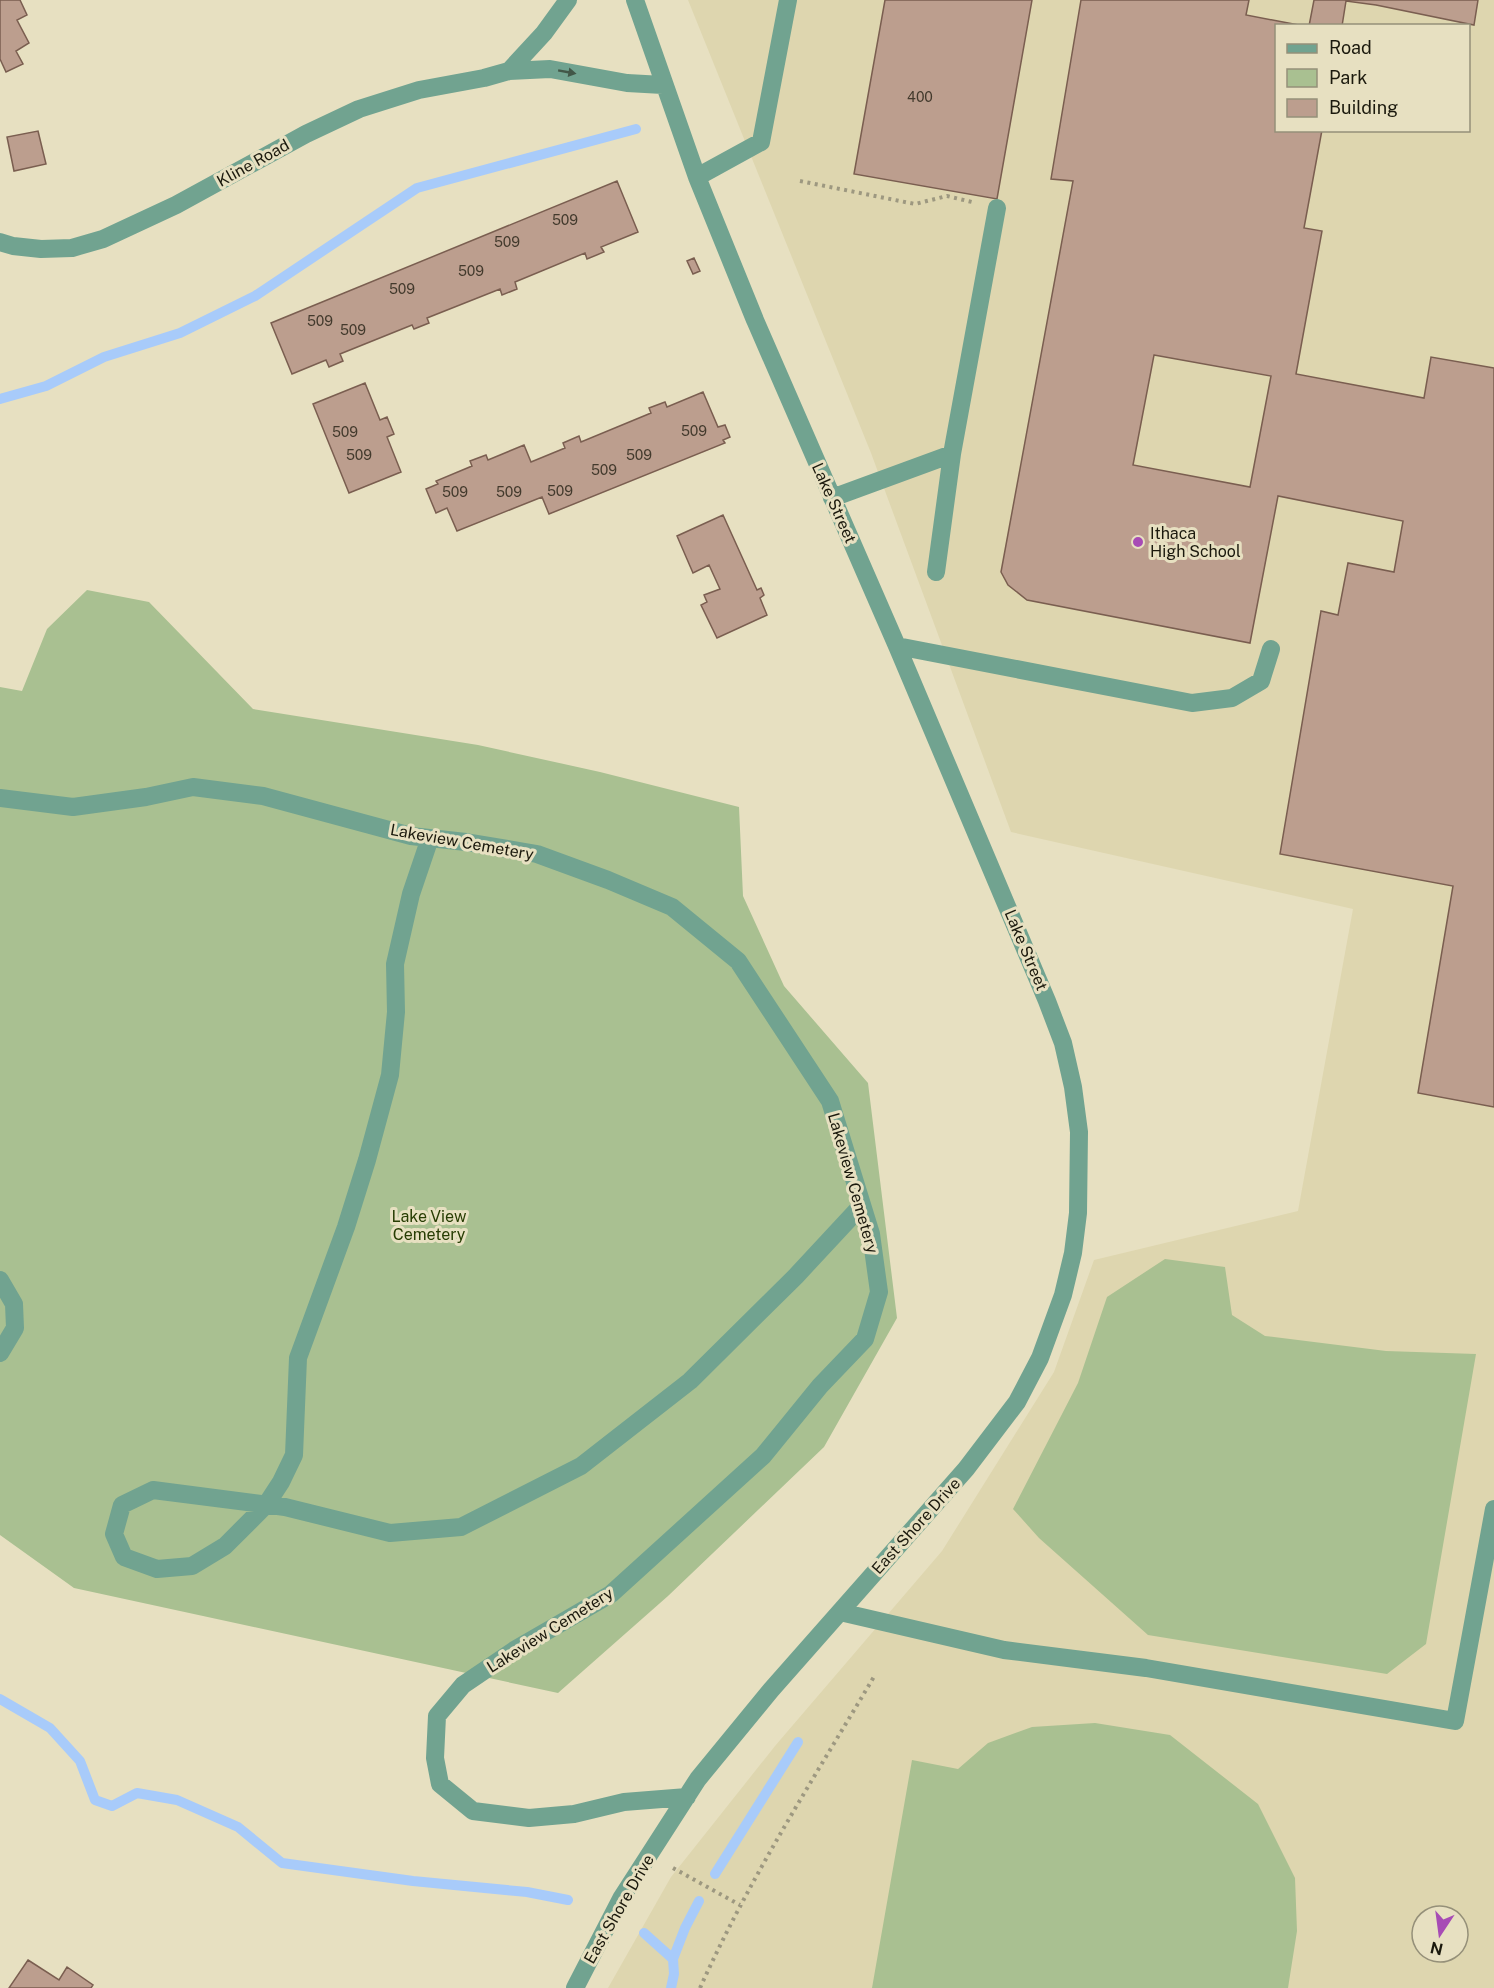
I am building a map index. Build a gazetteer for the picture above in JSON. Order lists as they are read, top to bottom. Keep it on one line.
{"streets":{"street":["Kline Road","Lake Street","Lakeview Cemetery","East Shore Drive"]},"crossings":[["Kline Road","Lake Street"],["Lake Street","East Shore Drive"],["Lakeview Cemetery","East Shore Drive"]],"parks":["Lake View Cemetery"],"places":["Ithaca High School"],"house_numbers":["400","509","509","509","509","509","509","509","509","509","509","509","509","509","509"],"legend":["Road","Park","Building"],"north":"bottom"}
